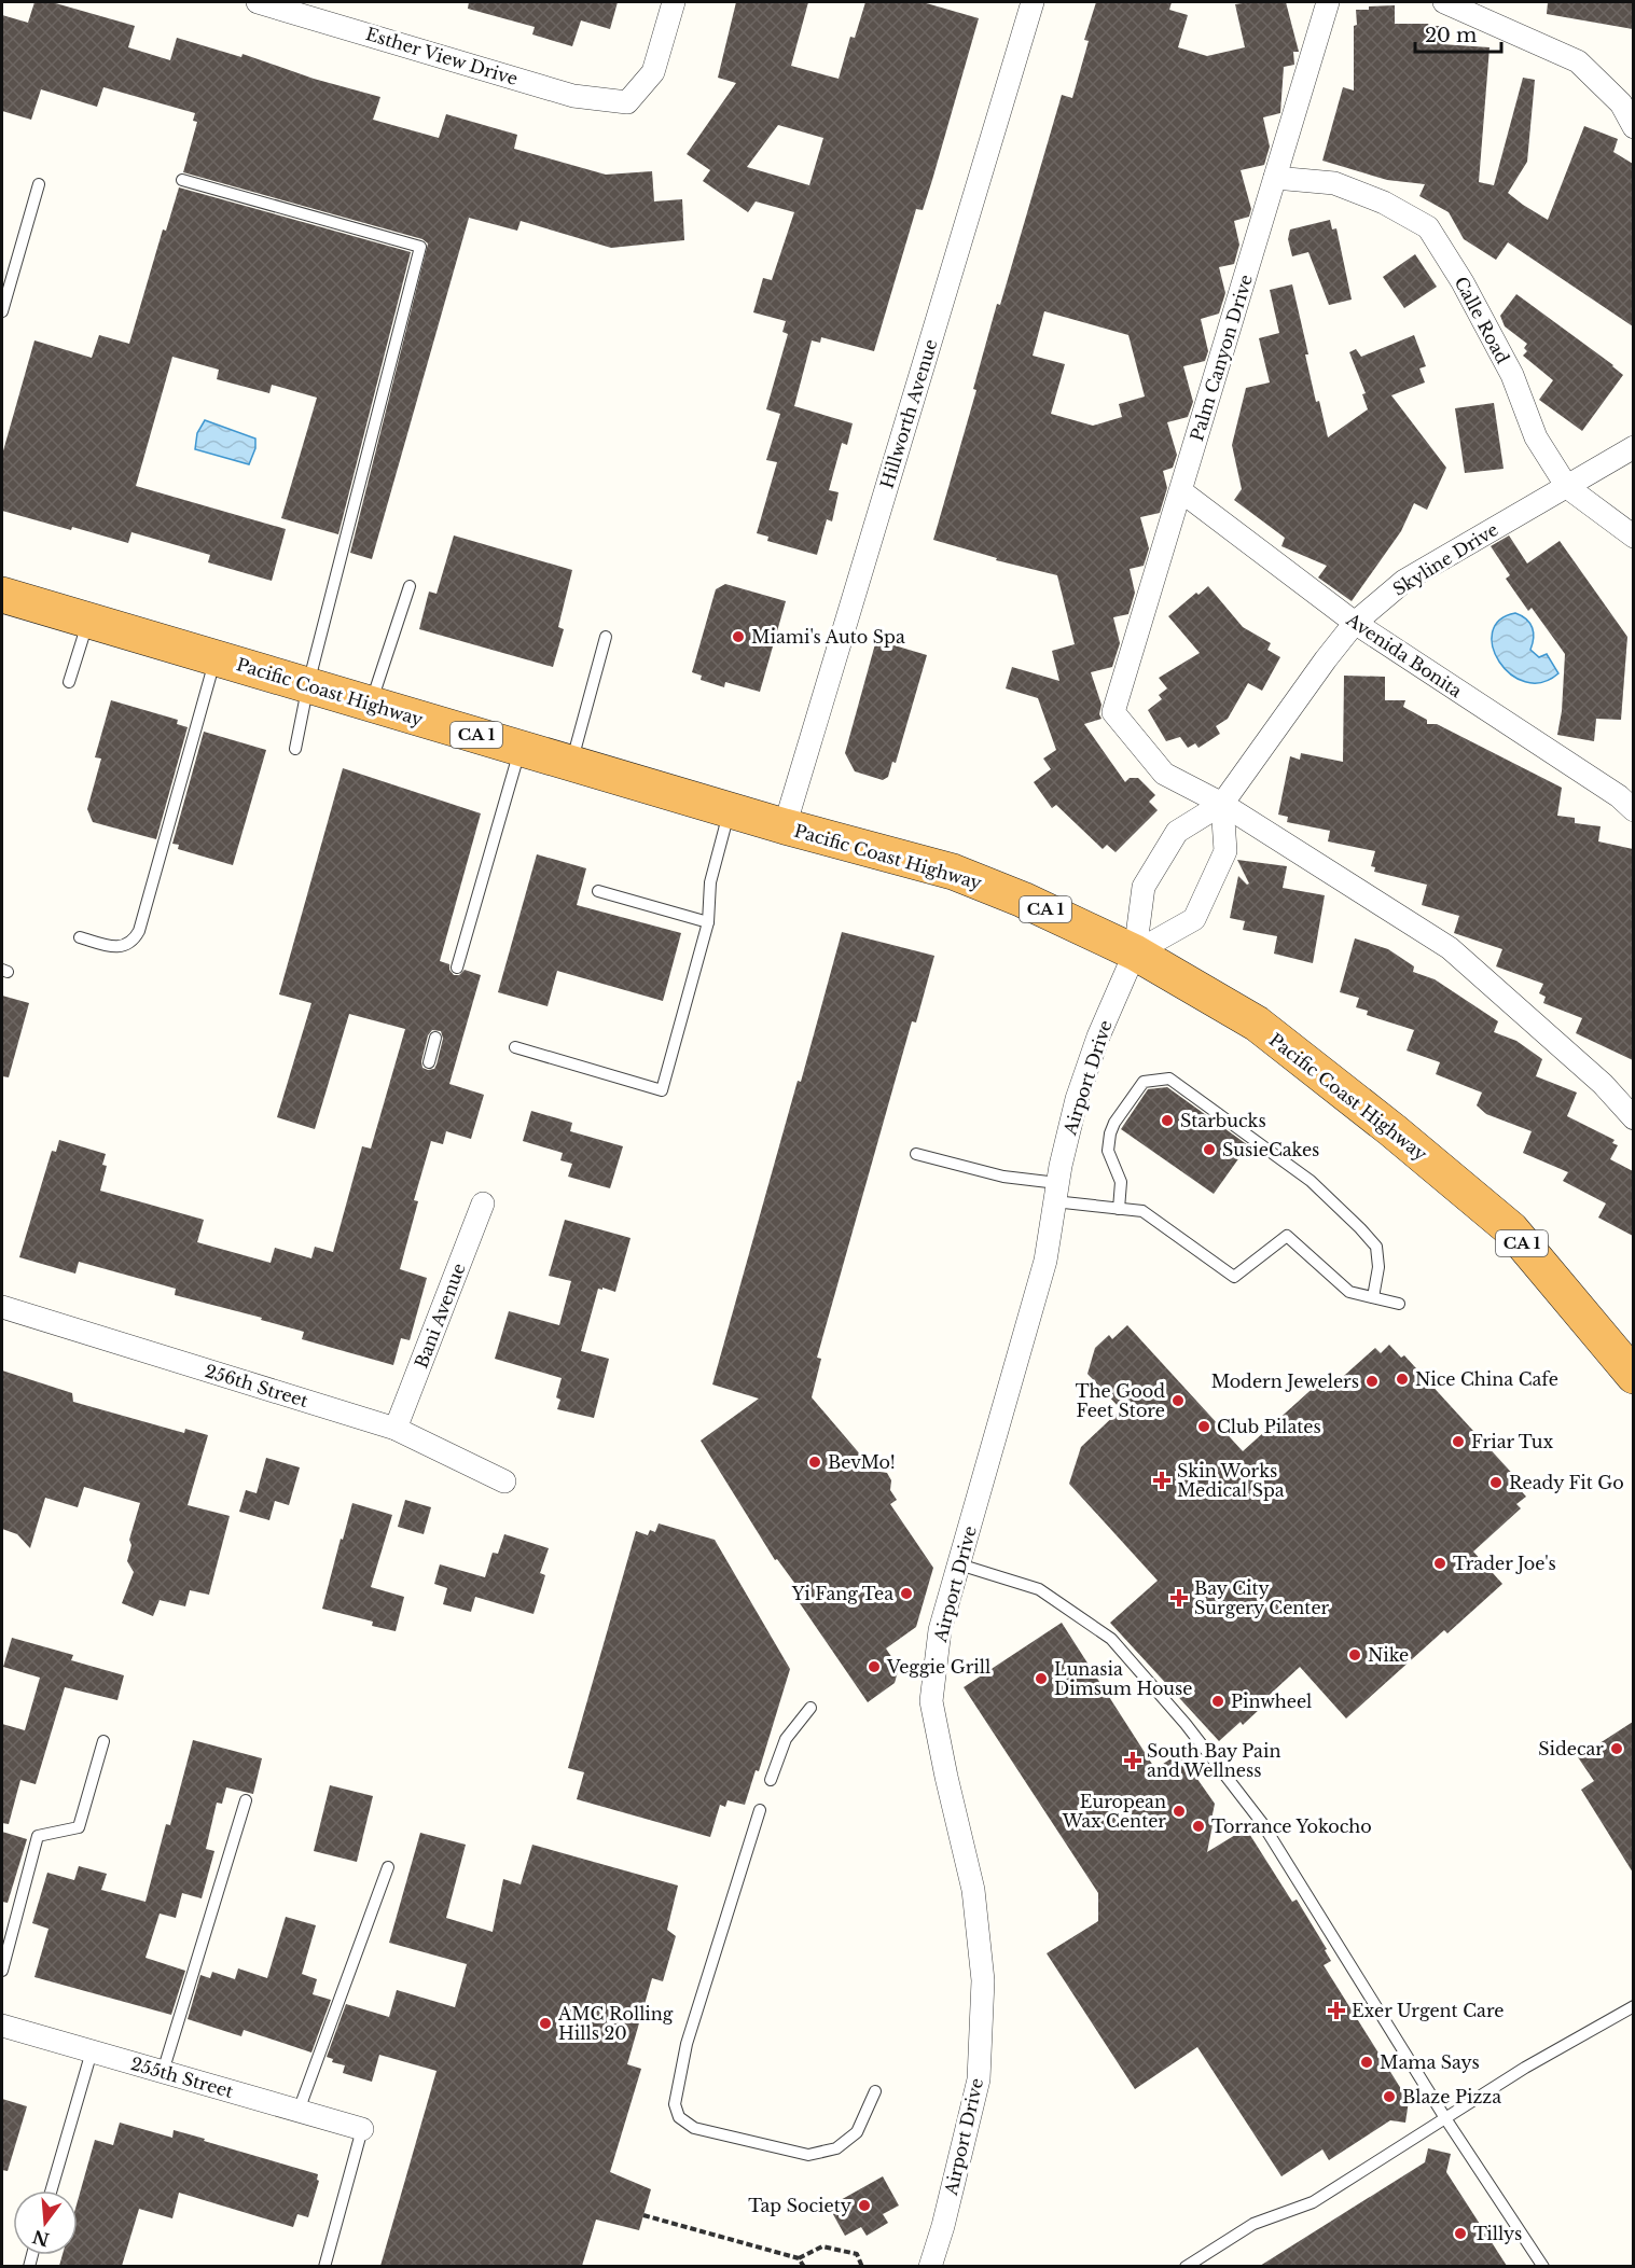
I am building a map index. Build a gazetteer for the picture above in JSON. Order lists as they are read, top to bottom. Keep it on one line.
{"streets":{"highway":["Pacific Coast Highway","CA 1"],"street":["Esther View Drive","Calle Road","Palm Canyon Drive","Hillworth Avenue","Skyline Drive","Avenida Bonita","Airport Drive","Bani Avenue","256th Street","255th Street"]},"crossings":[["Calle Road","Palm Canyon Drive"],["Calle Road","Skyline Drive"],["Palm Canyon Drive","Skyline Drive"],["Palm Canyon Drive","Avenida Bonita"],["Hillworth Avenue","Pacific Coast Highway"],["Skyline Drive","Avenida Bonita"],["Skyline Drive","Pacific Coast Highway"],["Skyline Drive","Airport Drive"],["Pacific Coast Highway","Airport Drive"],["Bani Avenue","256th Street"]],"places":{"other":["Miami's Auto Spa","Starbucks","SusieCakes","Nice China Cafe","Modern Jewelers","The Good Feet Store","Club Pilates","Friar Tux","BevMo!","Ready Fit Go","Trader Joe's","Yi Fang Tea","Nike","Veggie Grill","Lunasia Dimsum House","Pinwheel","Sidecar","European Wax Center","Torrance Yokocho","AMC Rolling Hills 20","Mama Says","Blaze Pizza","Tap Society","Tillys"],"health":["Skin Works Medical Spa","Bay City Surgery Center","South Bay Pain and Wellness","Exer Urgent Care"]},"scale_bar":"20 m","north":"bottom"}
